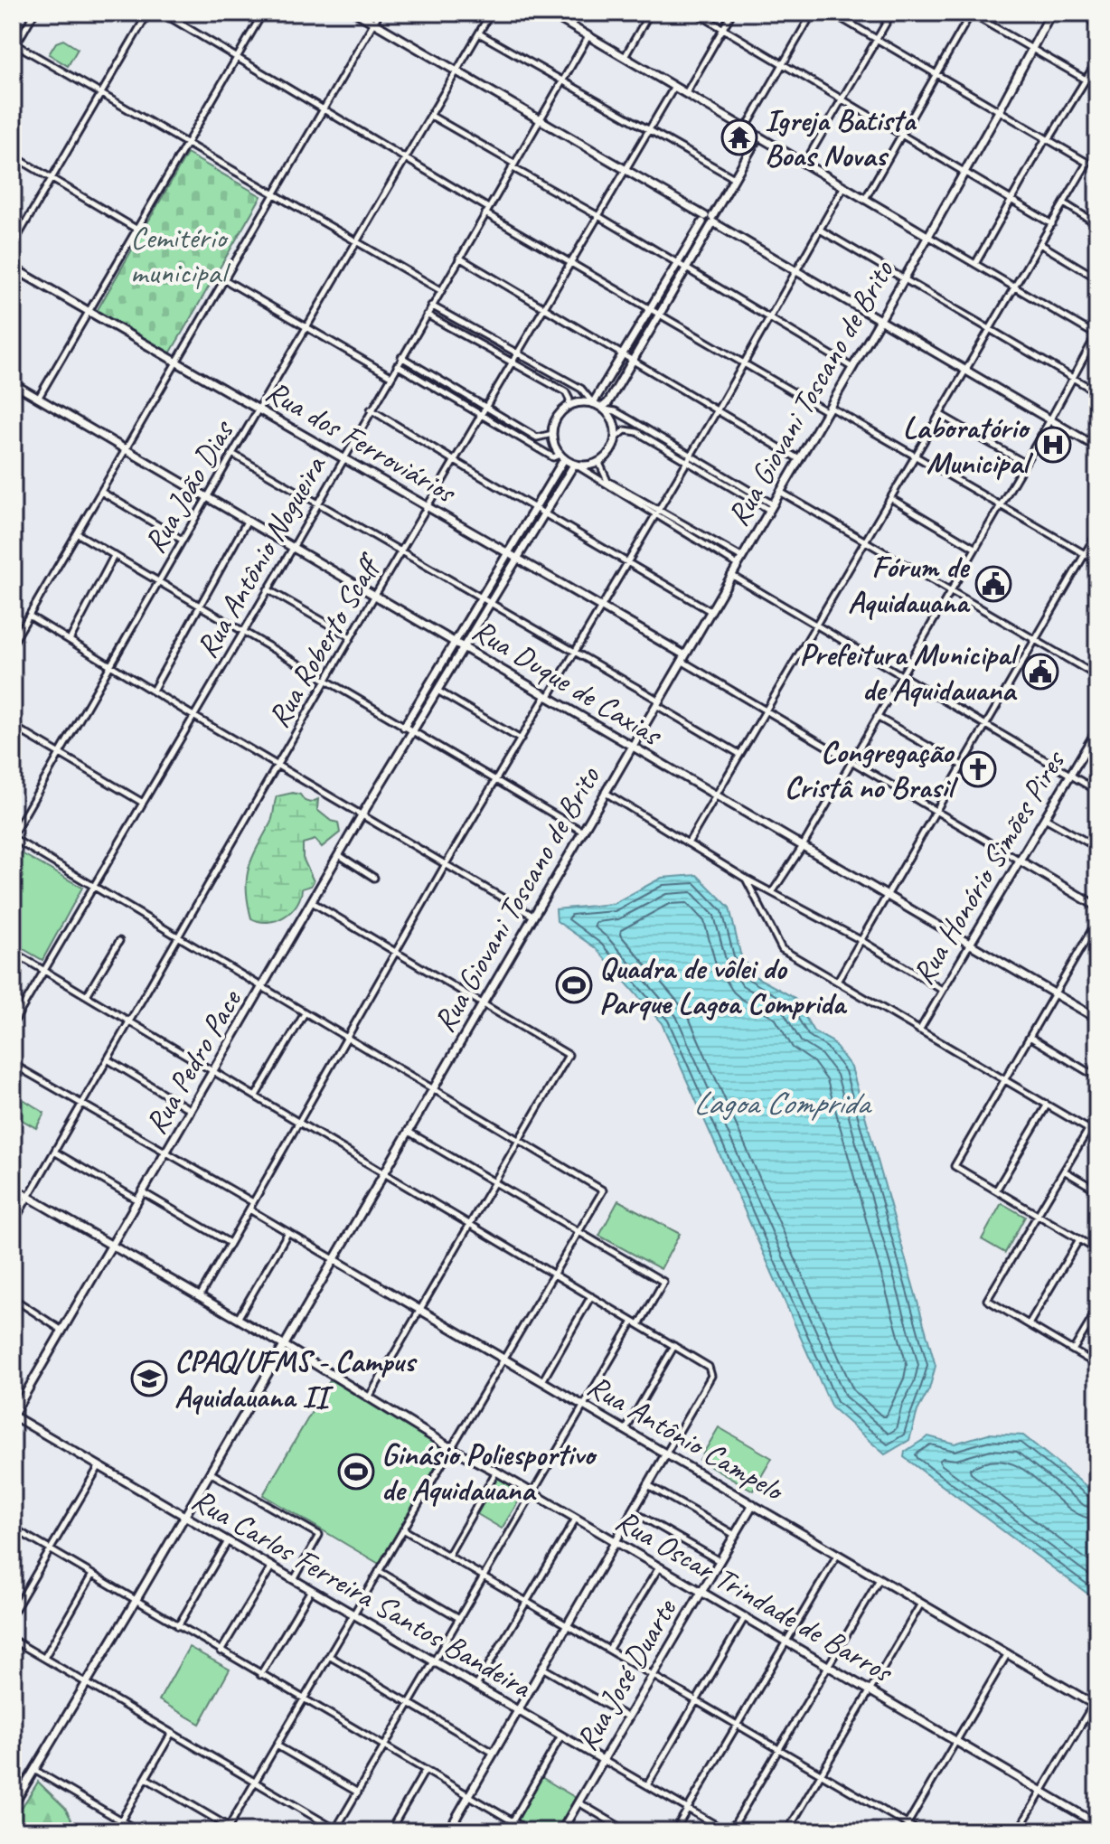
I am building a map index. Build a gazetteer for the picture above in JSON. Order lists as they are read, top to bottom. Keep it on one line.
{"streets":{"main road":["Rua Giovani Toscano de Brito","Rua dos Ferroviários","Rua Duque de Caxias","Rua Honório Simões Pires","Rua Pedro Pace","Rua Antônio Campelo","Rua Carlos Ferreira Santos Bandeira","Rua Oscar Trindade de Barros","Rua José Duarte"],"street":["Rua João Dias","Rua Antônio Nogueira","Rua Roberto Scaff"]},"crossings":[["Rua Giovani Toscano de Brito","Rua dos Ferroviários"],["Rua Giovani Toscano de Brito","Rua Duque de Caxias"],["Rua Giovani Toscano de Brito","Rua Antônio Campelo"],["Rua Giovani Toscano de Brito","Rua Carlos Ferreira Santos Bandeira"],["Rua Giovani Toscano de Brito","Rua Oscar Trindade de Barros"],["Rua dos Ferroviários","Rua João Dias"],["Rua dos Ferroviários","Rua Antônio Nogueira"],["Rua dos Ferroviários","Rua Roberto Scaff"],["Rua dos Ferroviários","Rua Honório Simões Pires"],["Rua dos Ferroviários","Rua Pedro Pace"],["Rua João Dias","Rua Duque de Caxias"],["Rua Antônio Nogueira","Rua Duque de Caxias"],["Rua Roberto Scaff","Rua Duque de Caxias"],["Rua Roberto Scaff","Rua Oscar Trindade de Barros"],["Rua Duque de Caxias","Rua Honório Simões Pires"],["Rua Duque de Caxias","Rua Pedro Pace"],["Rua Pedro Pace","Rua Carlos Ferreira Santos Bandeira"],["Rua Pedro Pace","Rua Oscar Trindade de Barros"],["Rua Antônio Campelo","Rua José Duarte"],["Rua Carlos Ferreira Santos Bandeira","Rua José Duarte"],["Rua Oscar Trindade de Barros","Rua José Duarte"]],"water":["Lagoa Comprida"],"parks":["Cemitério municipal"],"places":{"temple":["Igreja Batista Boas Novas"],"hospital":["Laboratório Municipal"],"public building":["Fórum de Aquidauana","Prefeitura Municipal de Aquidauana"],"church":["Congregação Cristâ no Brasil"],"sports":["Quadra de vôlei do Parque Lagoa Comprida","Ginásio Poliesportivo de Aquidauana"],"school or university":["CPAQ/UFMS - Campus Aquidauana II"]}}
